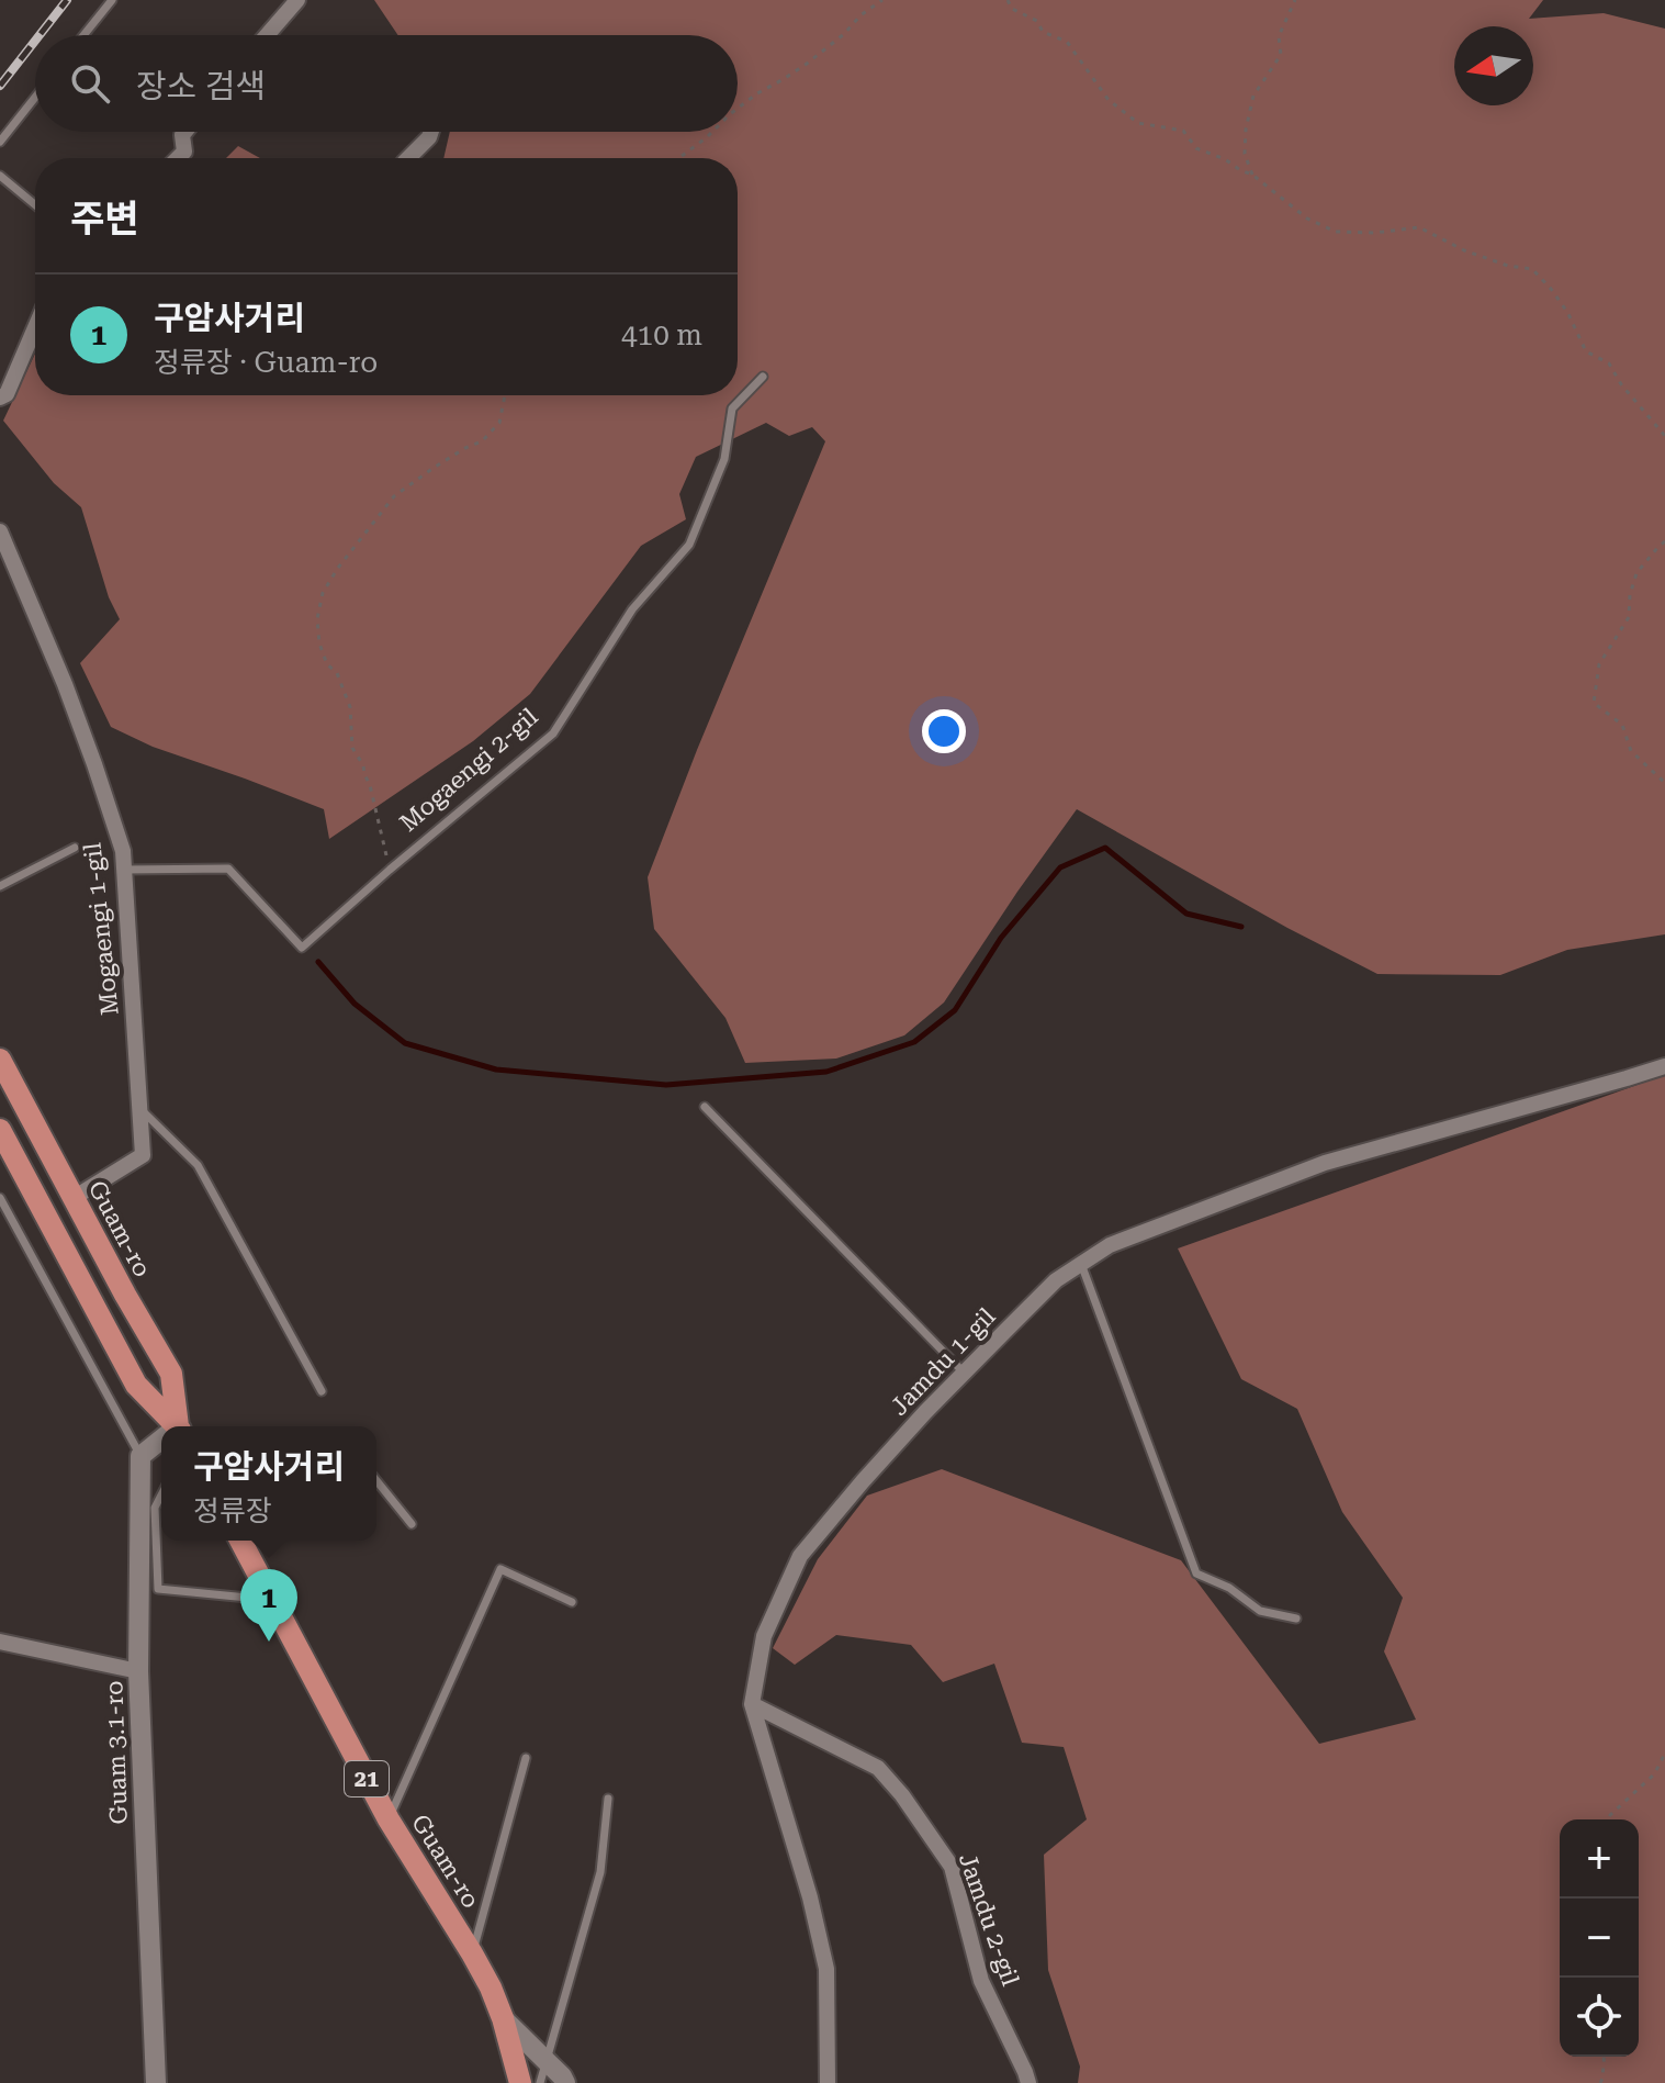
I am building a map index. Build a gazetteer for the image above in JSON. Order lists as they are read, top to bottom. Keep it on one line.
{"streets":{"main road":["Guam-ro","21"],"street":["Mogaengi 1-gil","Jamdu 1-gil","Guam 3.1-ro","Jamdu 2-gil"],"lane":["Mogaengi 2-gil"]},"crossings":[["Mogaengi 2-gil","Mogaengi 1-gil"],["Mogaengi 1-gil","Guam-ro"],["Jamdu 1-gil","Jamdu 2-gil"]],"north":"left","page":{"search":"장소 검색","heading":"주변","list":[{"mark":"1","name":"구암사거리","note":"정류장 · Guam-ro","value":"410 m"}],"popup":["구암사거리","정류장"],"pins":"1","map_buttons":["+","−"]}}
